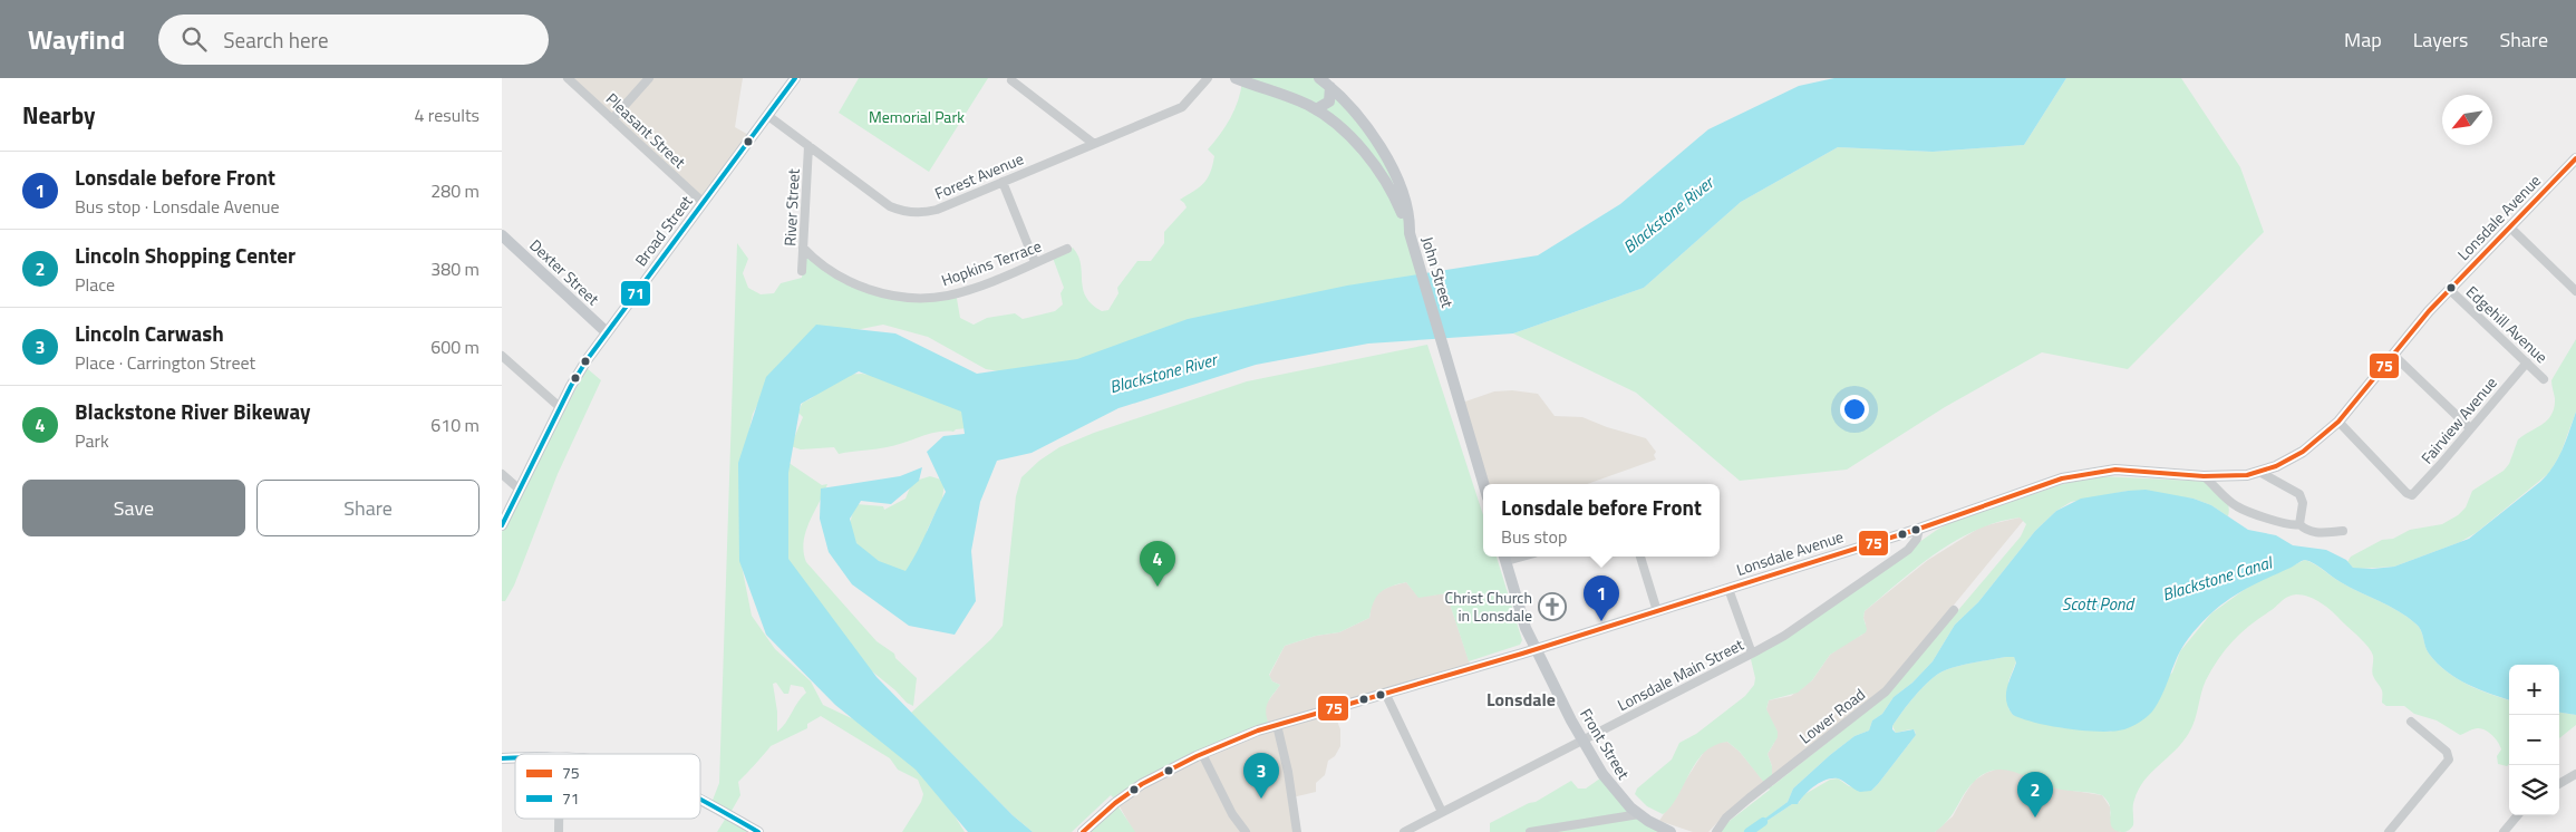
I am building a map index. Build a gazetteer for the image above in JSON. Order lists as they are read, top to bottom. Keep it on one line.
{"streets":{"main road":["Lonsdale Avenue","Broad Street","Dexter Street","John Street","Front Street"],"street":["Pleasant Street","Forest Avenue","River Street","Hopkins Terrace","Edgehill Avenue","Fairview Avenue","Lonsdale Main Street","Lower Road"]},"crossings":[["Pleasant Street","Broad Street"],["Forest Avenue","River Street"],["Forest Avenue","Broad Street"],["River Street","Hopkins Terrace"],["Lonsdale Avenue","Edgehill Avenue"],["Lonsdale Avenue","Fairview Avenue"],["Lonsdale Avenue","Lonsdale Main Street"],["Lonsdale Avenue","Front Street"],["Broad Street","Dexter Street"],["Edgehill Avenue","Fairview Avenue"],["Lonsdale Main Street","Front Street"]],"districts":["Lonsdale"],"water":["Blackstone River","Blackstone Canal","Scott Pond"],"parks":["Memorial Park"],"places":{"church":["Christ Church in Lonsdale"]},"lines":["transit line 71","transit line 75"],"legend":["75","71"],"north":"bottom left","page":{"header":"Wayfind","search":"Search here","nav":["Map","Layers","Share"],"heading":["Nearby","4 results"],"list":[{"mark":"1","name":"Lonsdale before Front","note":"Bus stop · Lonsdale Avenue","value":"280 m"},{"mark":"2","name":"Lincoln Shopping Center","note":"Place","value":"380 m"},{"mark":"3","name":"Lincoln Carwash","note":"Place · Carrington Street","value":"600 m"},{"mark":"4","name":"Blackstone River Bikeway","note":"Park","value":"610 m"}],"buttons":["Save","Share"],"popup":["Lonsdale before Front","Bus stop"],"pins":["4","1","3","2"],"map_buttons":["+","−"]}}
